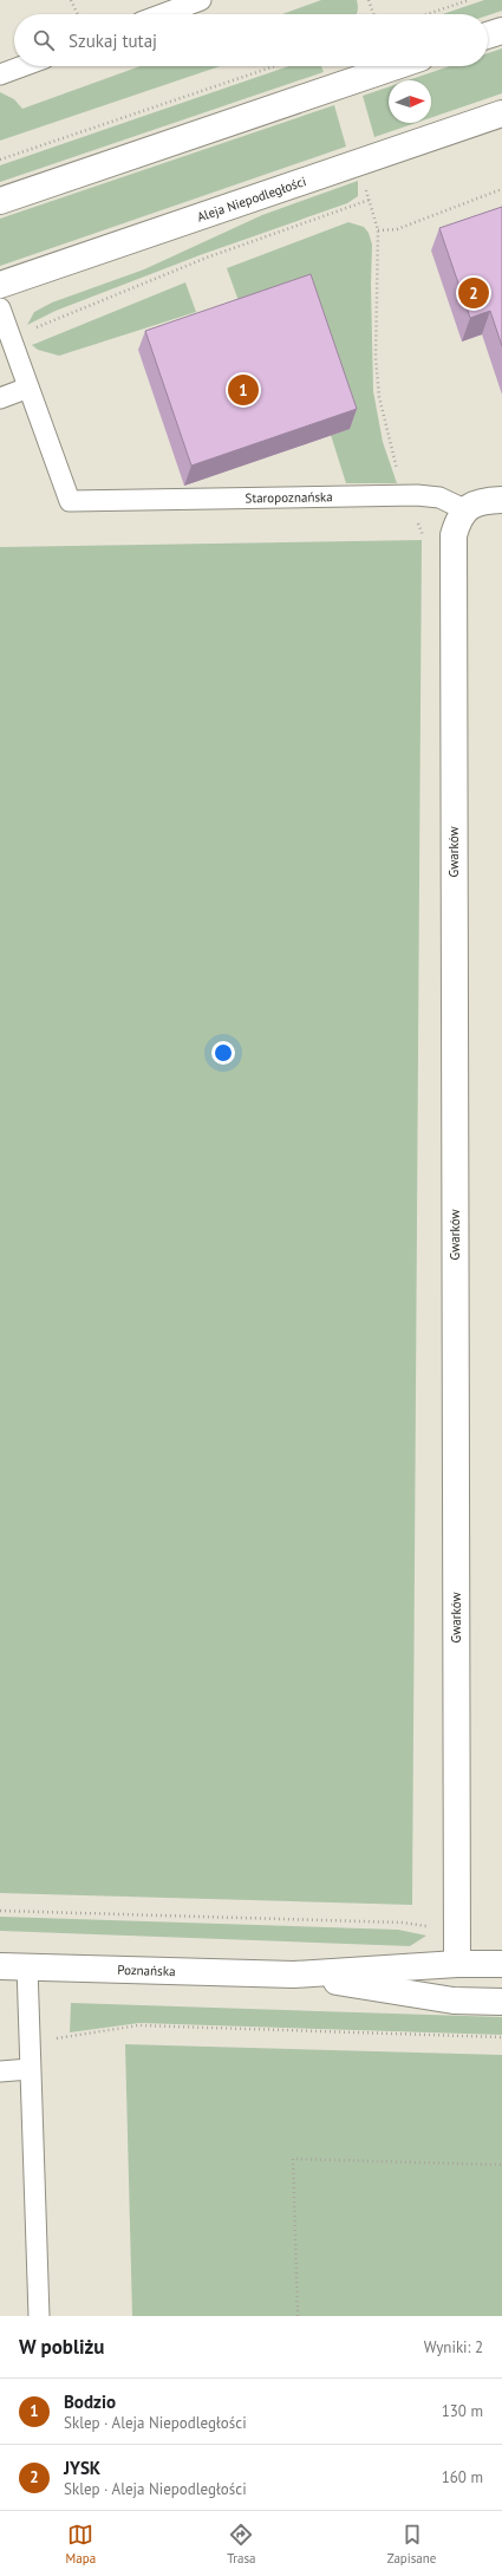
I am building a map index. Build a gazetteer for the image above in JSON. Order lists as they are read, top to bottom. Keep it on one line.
{"streets":{"street":["Aleja Niepodległości","Gwarków","Poznańska"],"lane":["Staropoznańska"]},"crossings":[["Staropoznańska","Gwarków"],["Gwarków","Poznańska"]],"north":"right","page":{"search":"Szukaj tutaj","pins":["2","1"],"heading":["W pobliżu","Wyniki: 2"],"list":[{"mark":"1","name":"Bodzio","note":"Sklep · Aleja Niepodległości","value":"130 m"},{"mark":"2","name":"JYSK","note":"Sklep · Aleja Niepodległości","value":"160 m"}],"nav":["Mapa","Trasa","Zapisane"]}}
